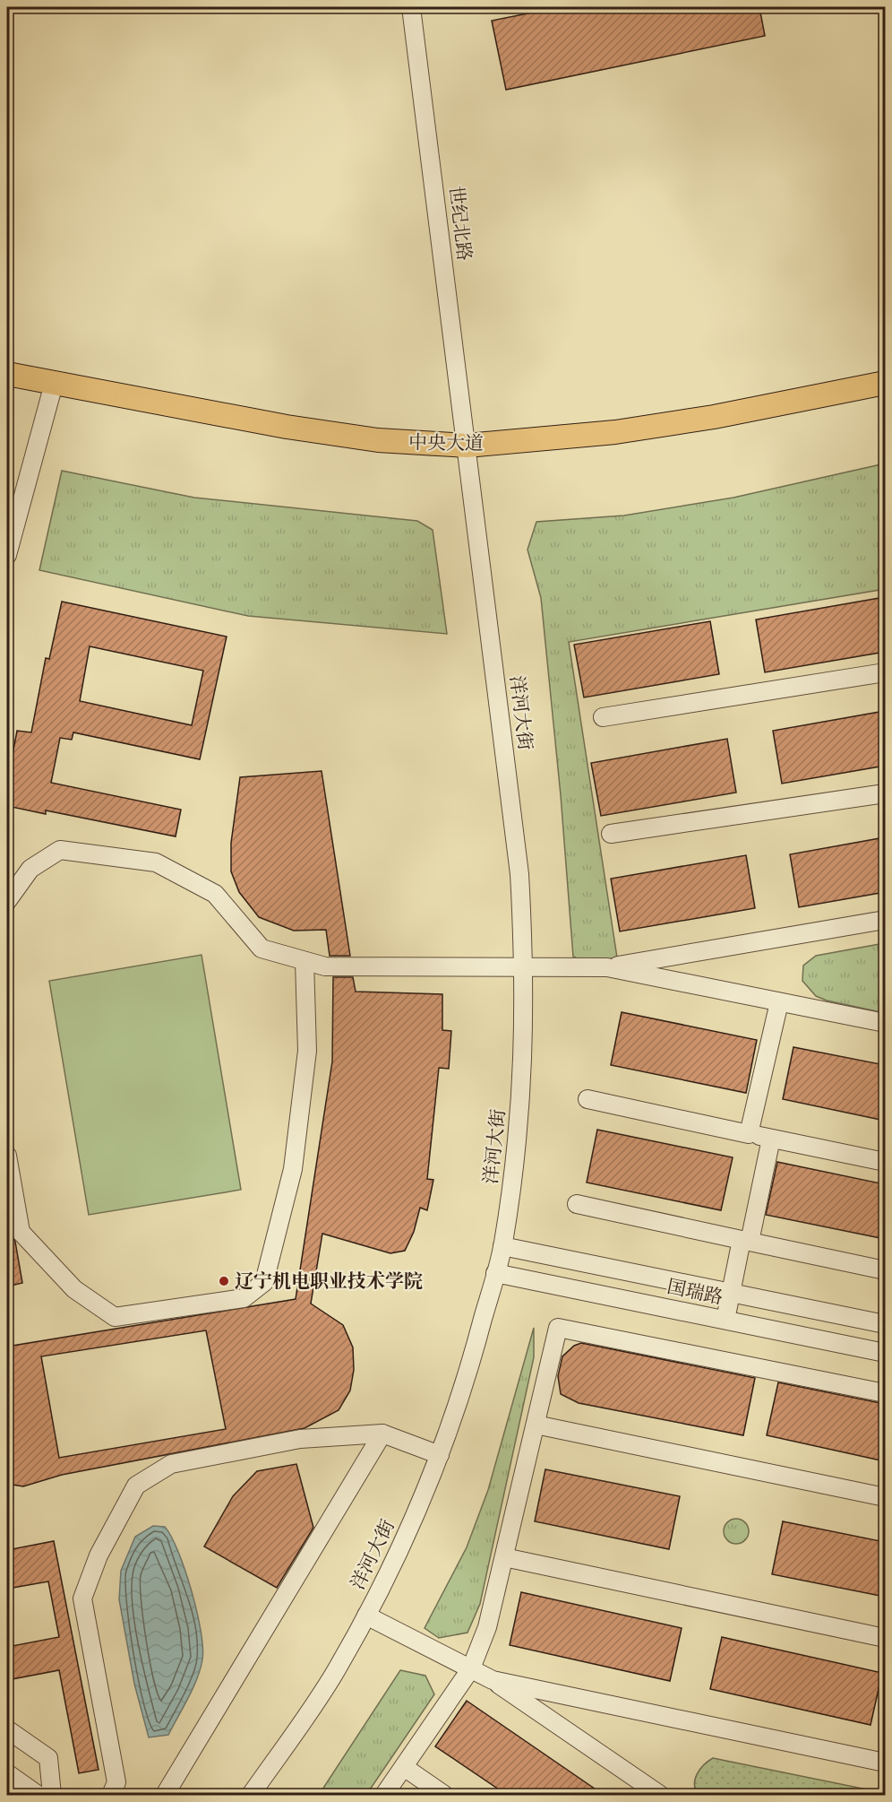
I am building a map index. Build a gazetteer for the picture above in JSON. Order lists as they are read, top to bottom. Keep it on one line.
{"streets":{"main road":["中央大道"],"street":["世纪北路","洋河大街","国瑞路"]},"crossings":[["世纪北路","中央大道"],["世纪北路","洋河大街"],["中央大道","洋河大街"],["洋河大街","国瑞路"]],"places":["辽宁机电职业技术学院"]}
